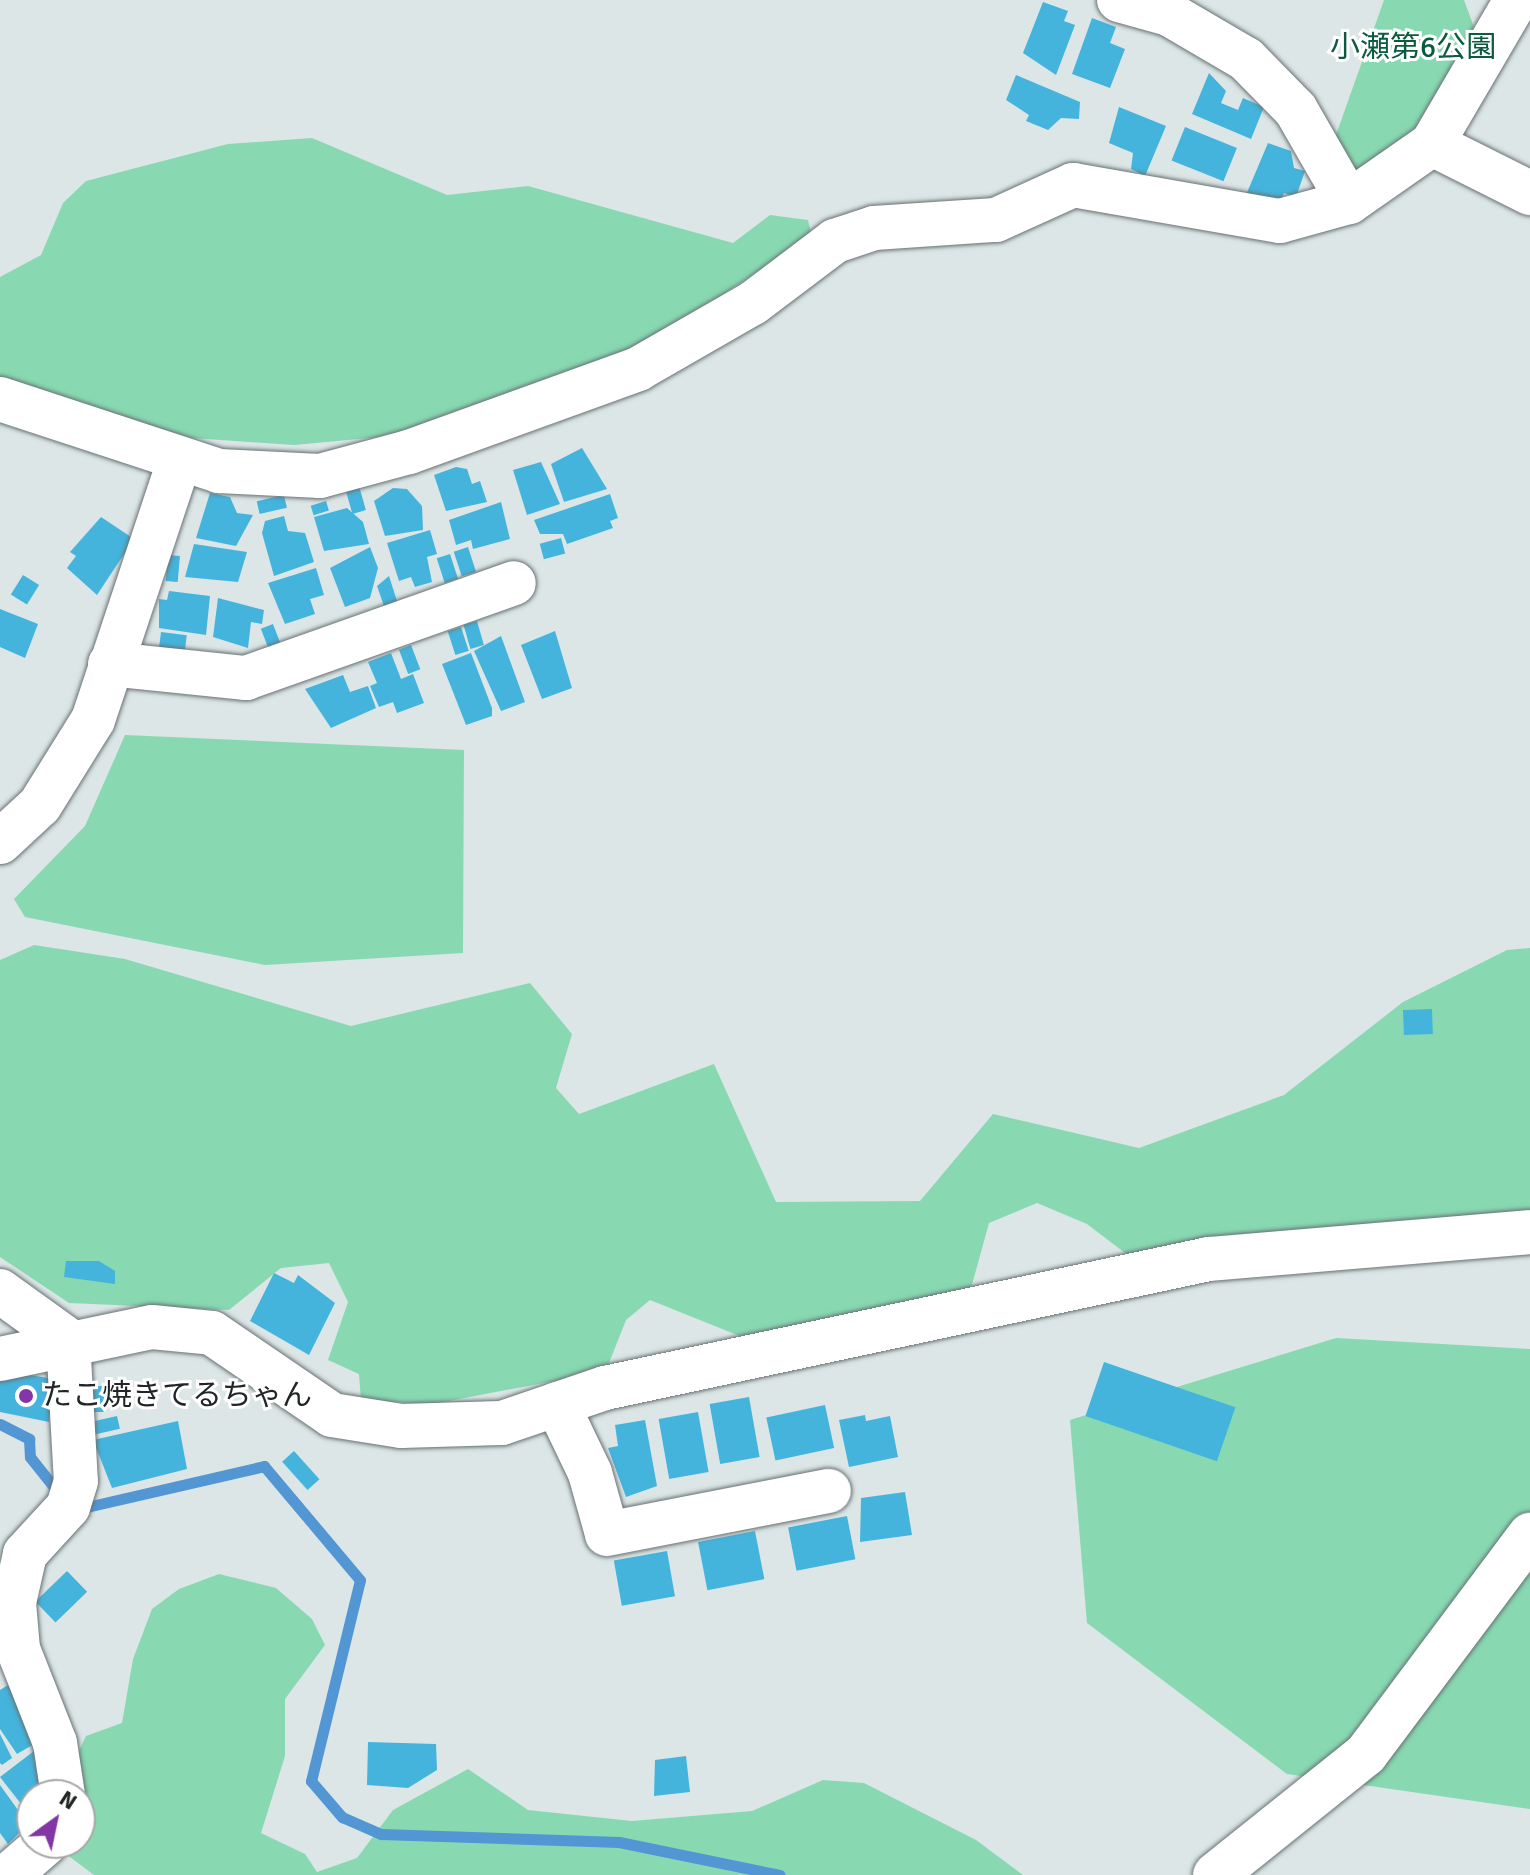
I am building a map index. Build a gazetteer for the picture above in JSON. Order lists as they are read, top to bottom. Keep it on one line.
{"parks":["小瀬第6公園"],"places":["たこ焼きてるちゃん"],"north":"top right"}
